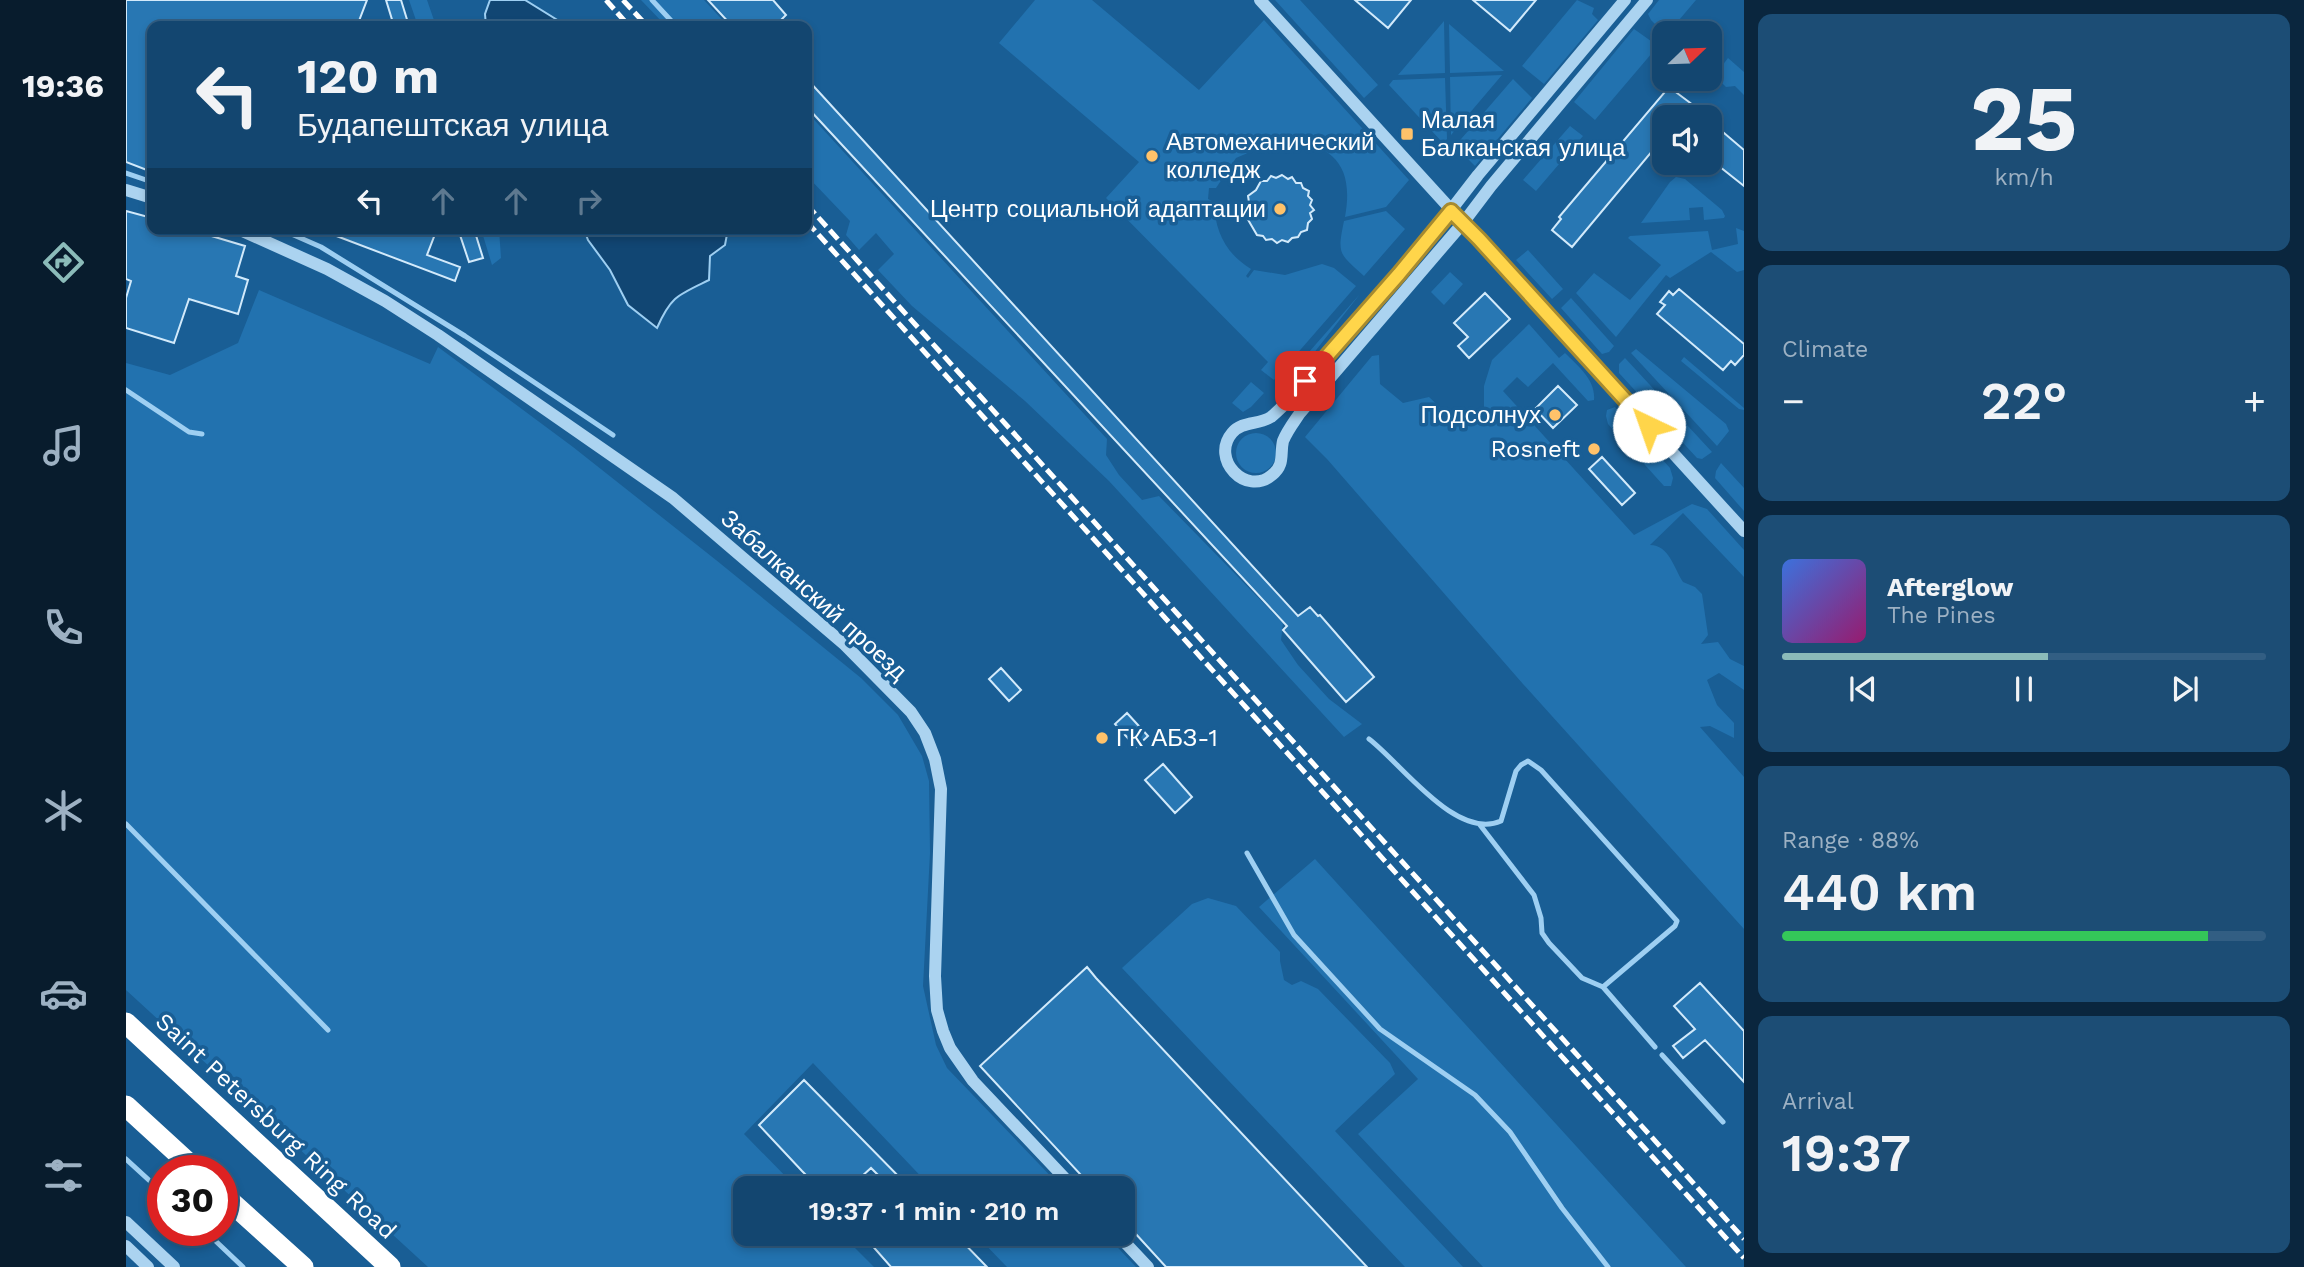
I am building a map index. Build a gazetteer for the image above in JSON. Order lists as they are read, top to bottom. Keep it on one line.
{"streets":{"highway":["Saint Petersburg Ring Road"],"street":["Забалканский проезд"]},"places":{"transit":["Малая Балканская улица"],"other":["Автомеханический колледж","Центр социальной адаптации","Подсолнух","Rosneft","ГК АБЗ-1"]},"north":"top right","page":{"tabs":"19:36","tile":[["25","km/h"],"Climate",["Range · 88%","440 km"],["Arrival","19:37"]],"turn":["120 m","Будапештская улица"],"heat":["−","22°","+"],"song":["Afterglow","The Pines"],"limit":"30","trip":"19:37 · 1 min · 210 m"}}
